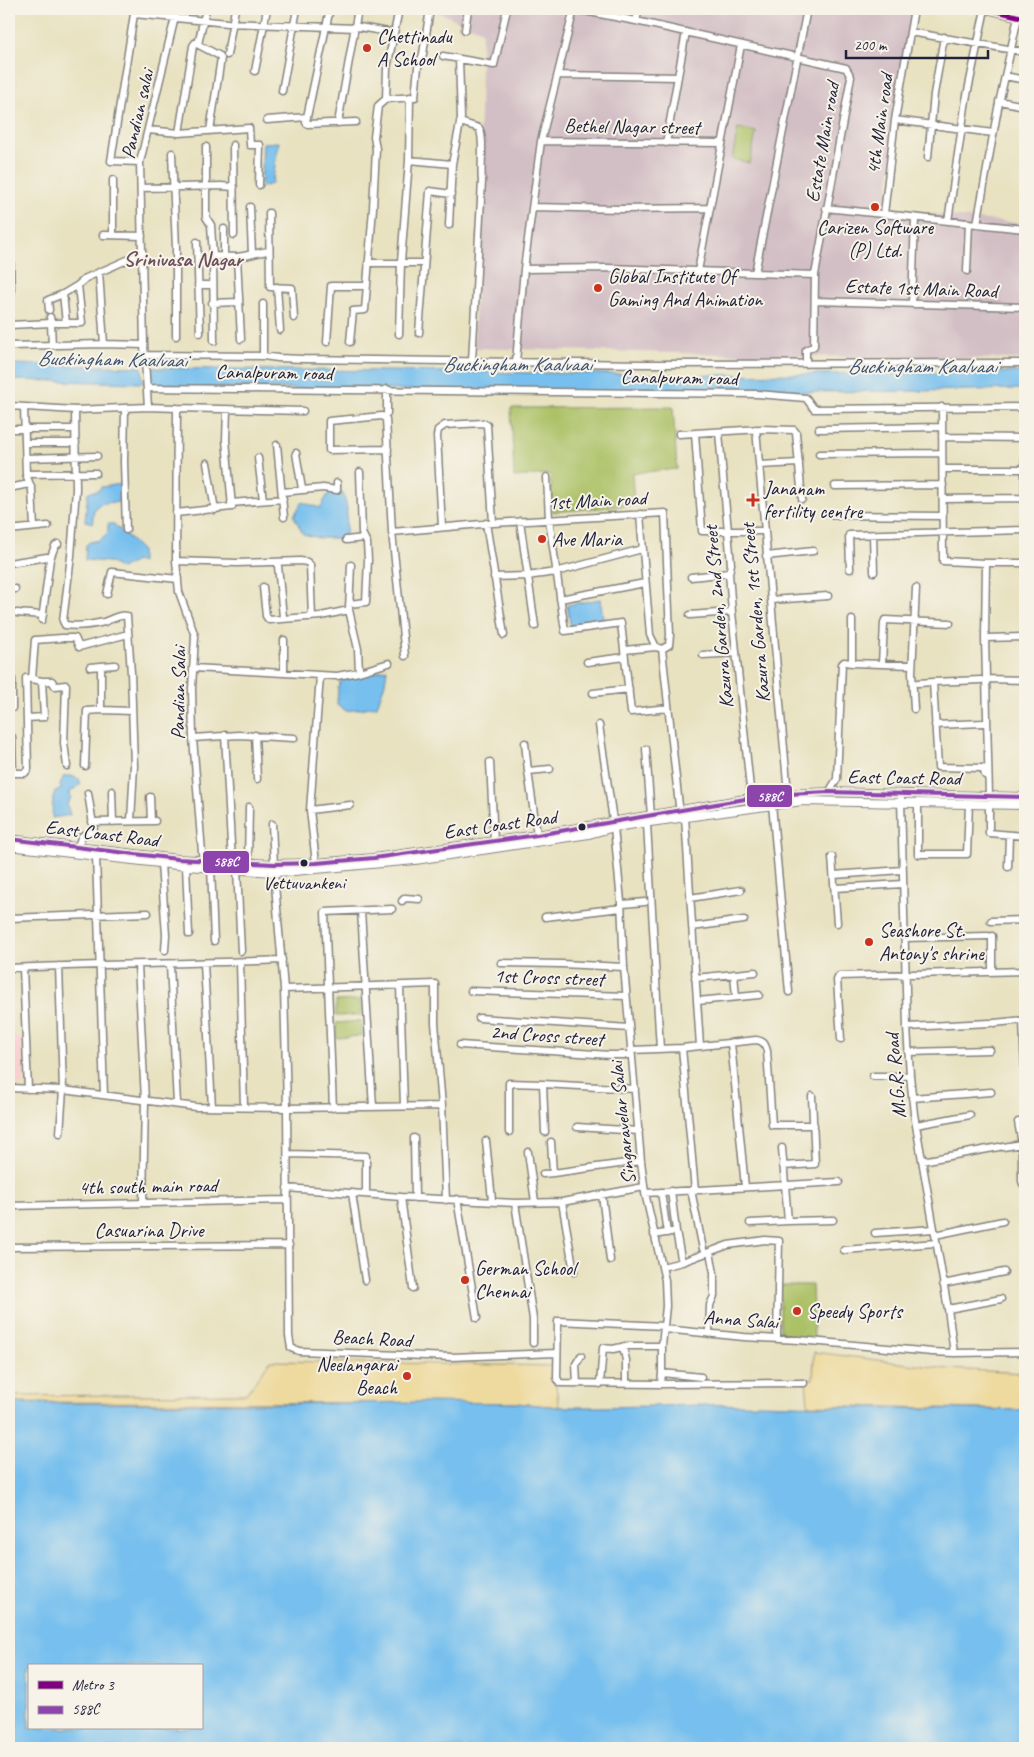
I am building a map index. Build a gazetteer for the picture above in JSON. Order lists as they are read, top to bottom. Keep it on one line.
{"streets":{"main road":["East Coast Road"],"street":["Pandian salai","4th Main road","Bethel Nagar street","Estate Main road","Estate 1st Main Road","Canalpuram road","1st Main road","Kazura Garden, 1st Street","Kazura Garden, 2nd Street","Pandian Salai","1st Cross street","2nd Cross street","M.G.R. Road","Singaravelar Salai","4th south main road","Casuarina Drive","Anna Salai","Beach Road"]},"crossings":[["Pandian salai","Canalpuram road"],["Estate Main road","Estate 1st Main Road"],["Estate Main road","Canalpuram road"],["Kazura Garden, 1st Street","East Coast Road"],["Kazura Garden, 2nd Street","East Coast Road"],["Pandian Salai","East Coast Road"],["East Coast Road","M.G.R. Road"],["East Coast Road","Singaravelar Salai"],["1st Cross street","Singaravelar Salai"],["2nd Cross street","Singaravelar Salai"],["M.G.R. Road","Anna Salai"],["Singaravelar Salai","Anna Salai"],["Casuarina Drive","Beach Road"],["Anna Salai","Beach Road"]],"districts":["Srinivasa Nagar"],"water":["Buckingham Kaalvaai"],"places":{"other":["Chettinadu A School","Carizen Software (P) Ltd.","Global Institute Of Gaming And Animation","Ave Maria","Vettuvankeni","Seashore St. Antony's shrine","German School Chennai","Speedy Sports","Neelangarai Beach"],"health":["Jananam fertility centre"]},"lines":["metro line 3","transit line 588C"],"legend":["Metro 3","588C"],"scale_bar":"200 m"}
